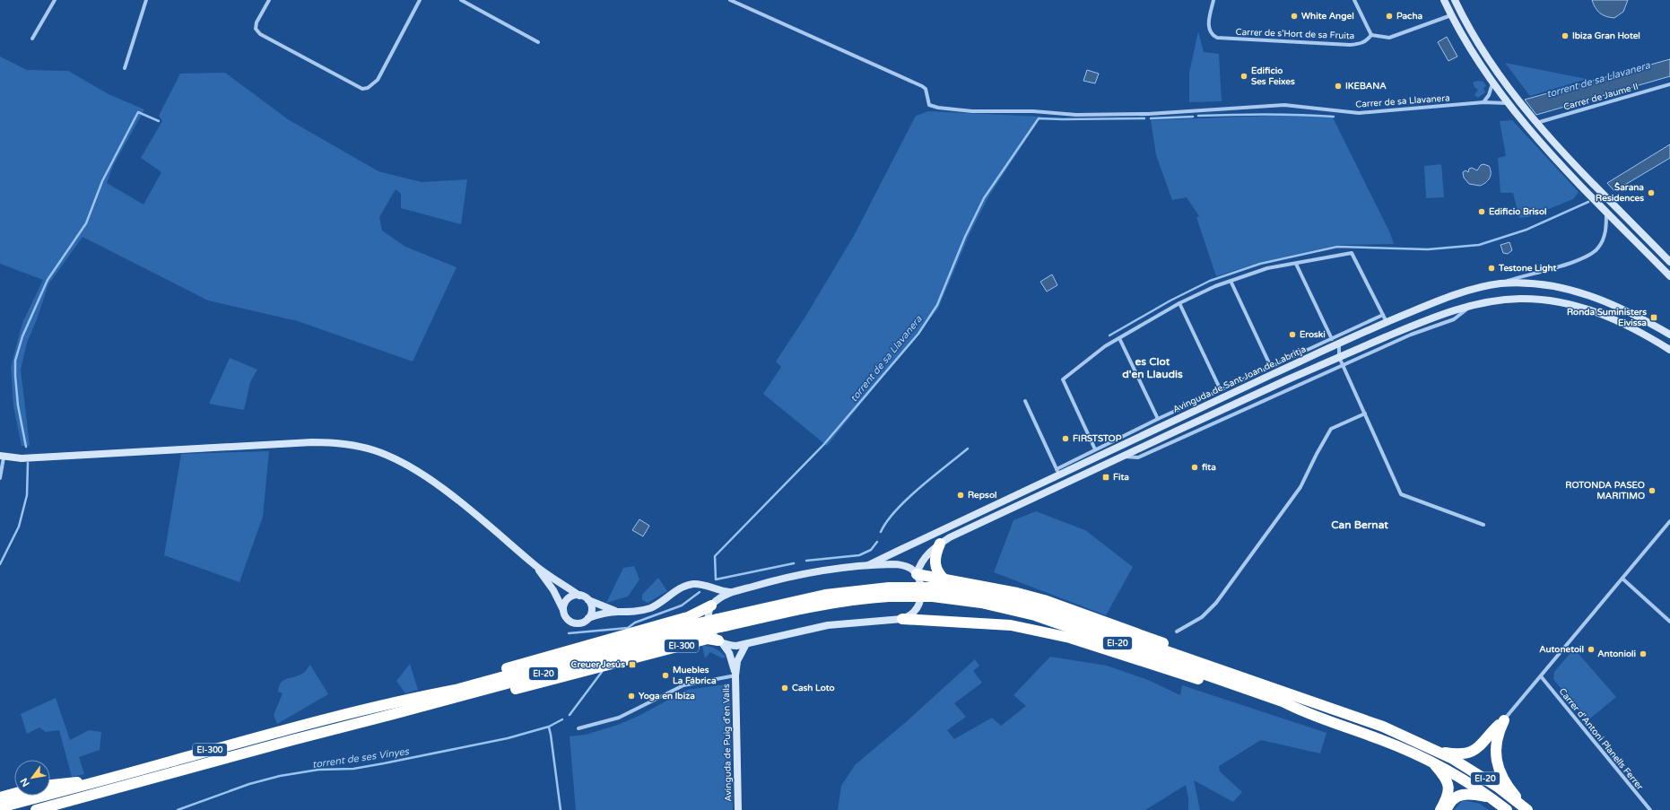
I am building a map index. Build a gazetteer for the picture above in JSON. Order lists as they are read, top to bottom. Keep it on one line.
{"streets":{"highway":["EI-20","EI-300"],"main road":["Avinguda de Sant Joan de Labritja","Avinguda de Puig d'en Valls"],"street":["Carrer de s'Hort de sa Fruita","Carrer de Jaume II","Carrer de sa Llavanera","Carrer d'Antoni Planells Ferrer"]},"crossings":[["Avinguda de Sant Joan de Labritja","EI-300"],["EI-20","EI-300"],["EI-300","Avinguda de Puig d'en Valls"]],"districts":["es Clot d'en Llaudis","Can Bernat"],"water":["torrent de sa Llavanera","torrent de ses Vinyes"],"places":{"other":["White Angel","Pacha","Ibiza Gran Hotel","Edificio Ses Feixes","IKEBANA","Ŝarana Residences","Edificio Brisol","Testone Light","Eroski","FIRSTSTOP","fita","ROTONDA PASEO MARITIMO","Repsol","Autonetoil","Antonioli","Muebles La Fábrica","Cash Loto","Yoga en Ibiza"],"transit":["Ronda Suministers Eivissa","Fita","Creuer Jesús"]},"north":"bottom left"}
